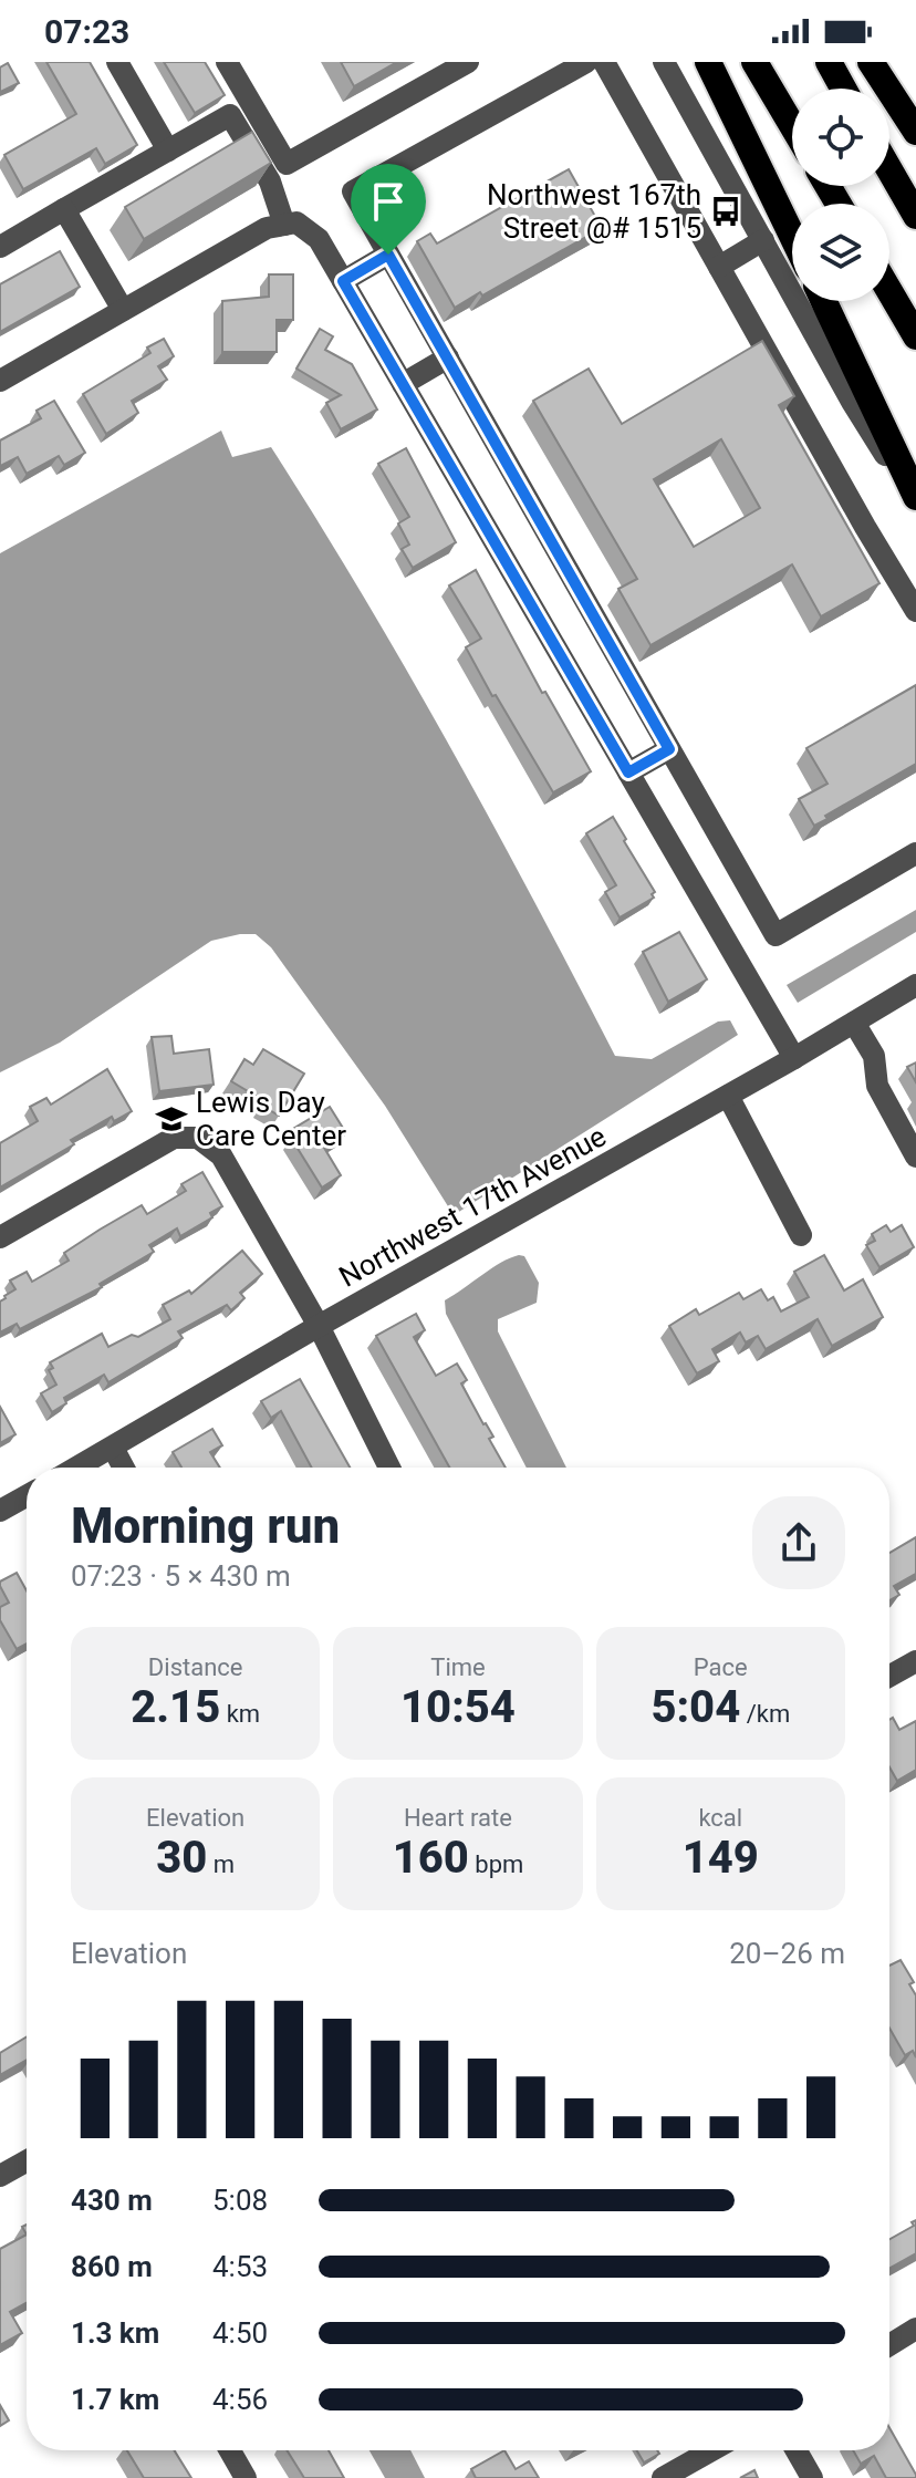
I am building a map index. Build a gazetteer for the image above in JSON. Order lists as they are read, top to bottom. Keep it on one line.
{"streets":{"street":["Northwest 17th Avenue"]},"places":{"bus stop":["Northwest 167th Street @# 1515"],"school or university":["Lewis Day Care Center"]},"page":{"status":"07:23","heading":["Morning run","07:23 · 5 × 430 m"],"stats":[["Distance","2.15 km"],["Time","10:54"],["Pace","5:04 /km"],["Elevation","30 m"],["Heart rate","160 bpm"],["kcal","149"]],"chart":["Elevation","20–26 m"],"list":[{"name":"430 m","note":"5:08"},{"name":"860 m","note":"4:53"},{"name":"1.3 km","note":"4:50"},{"name":"1.7 km","note":"4:56"}]}}
